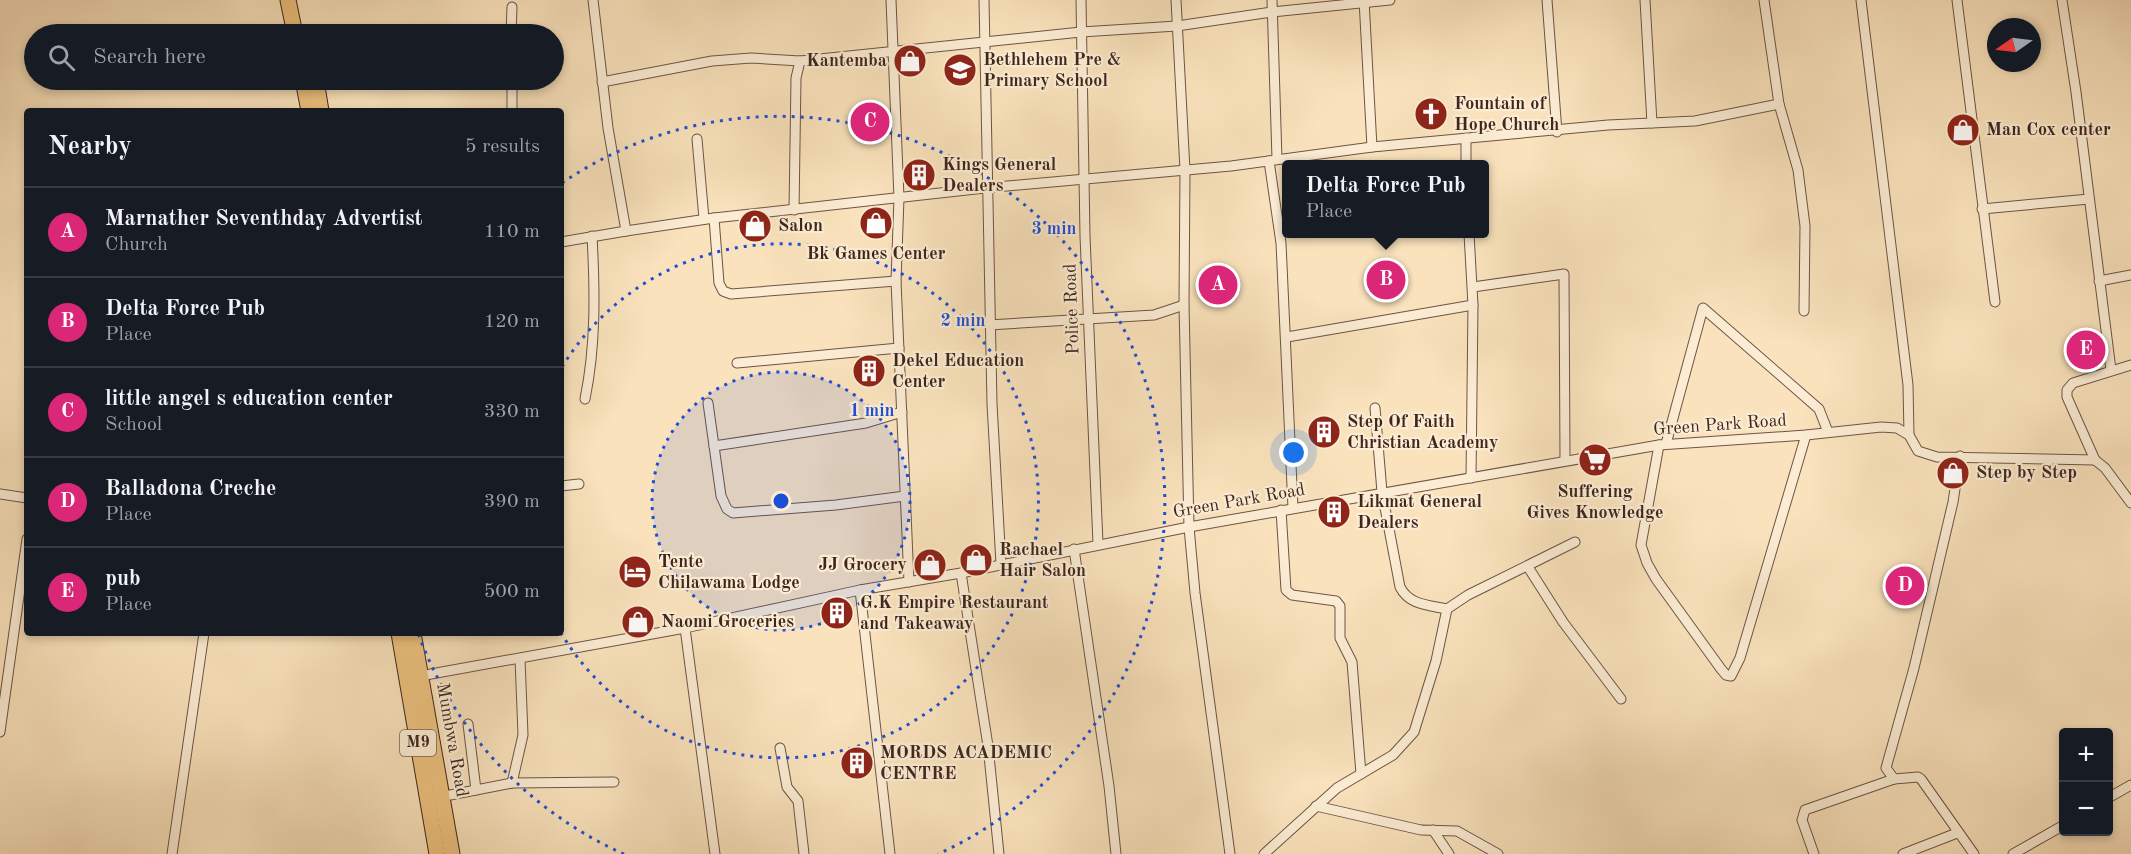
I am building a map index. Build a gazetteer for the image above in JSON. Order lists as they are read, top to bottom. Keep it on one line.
{"streets":{"main road":["Mumbwa Road","M9"],"street":["Police Road","Green Park Road"]},"crossings":[["Police Road","Green Park Road"],["Green Park Road","Mumbwa Road"]],"places":{"shop":["Kantemba","Man Cox center","Bk Games Center","Salon","Step by Step","Rachael Hair Salon","JJ Grocery","Naomi Groceries"],"school or university":["Bethlehem Pre & Primary School"],"church":["Fountain of Hope Church"],"building":["Kings General Dealers","Dekel Education Center","Step Of Faith Christian Academy","Likmat General Dealers","G.K Empire Restaurant and Takeaway","MORDS ACADEMIC CENTRE"],"supermarket":["Suffering Gives Knowledge"],"hotel":["Tente Chilawama Lodge"]},"north":"left","page":{"search":"Search here","pins":["C","B","A","E","D"],"heading":["Nearby","5 results"],"popup":["Delta Force Pub","Place"],"list":[{"mark":"A","name":"Marnather Seventhday Advertist","note":"Church","value":"110 m"},{"mark":"B","name":"Delta Force Pub","note":"Place","value":"120 m"},{"mark":"C","name":"little angel s education center","note":"School","value":"330 m"},{"mark":"D","name":"Balladona Creche","note":"Place","value":"390 m"},{"mark":"E","name":"pub","note":"Place","value":"500 m"}],"map_buttons":["+","−"]},"rings":["3 min","2 min","1 min"]}
